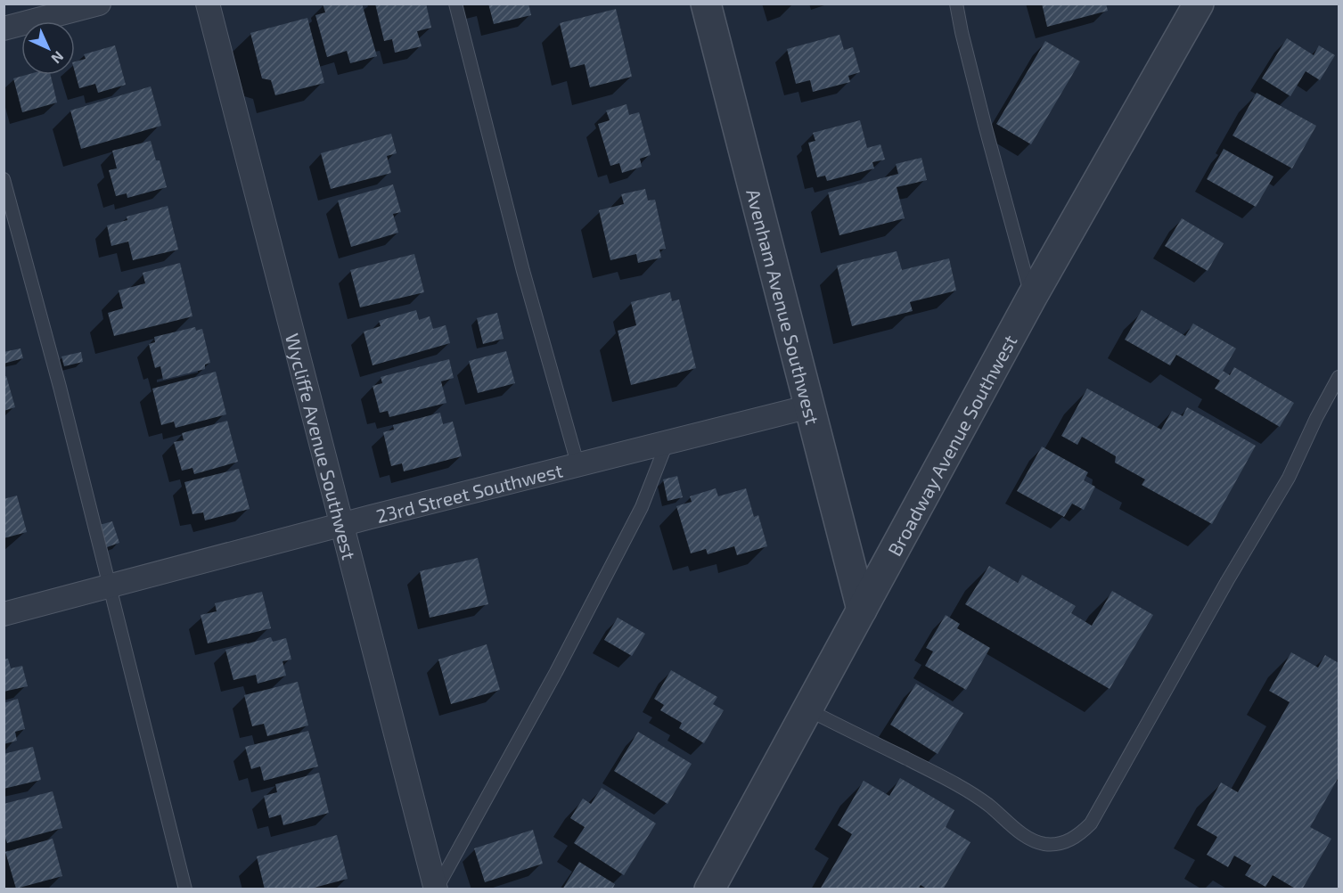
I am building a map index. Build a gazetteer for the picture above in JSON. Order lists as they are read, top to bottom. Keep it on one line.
{"streets":{"street":["Avenham Avenue Southwest","Broadway Avenue Southwest","Wycliffe Avenue Southwest","23rd Street Southwest"]},"crossings":[["Avenham Avenue Southwest","Broadway Avenue Southwest"],["Avenham Avenue Southwest","23rd Street Southwest"],["Wycliffe Avenue Southwest","23rd Street Southwest"]],"north":"bottom right"}
